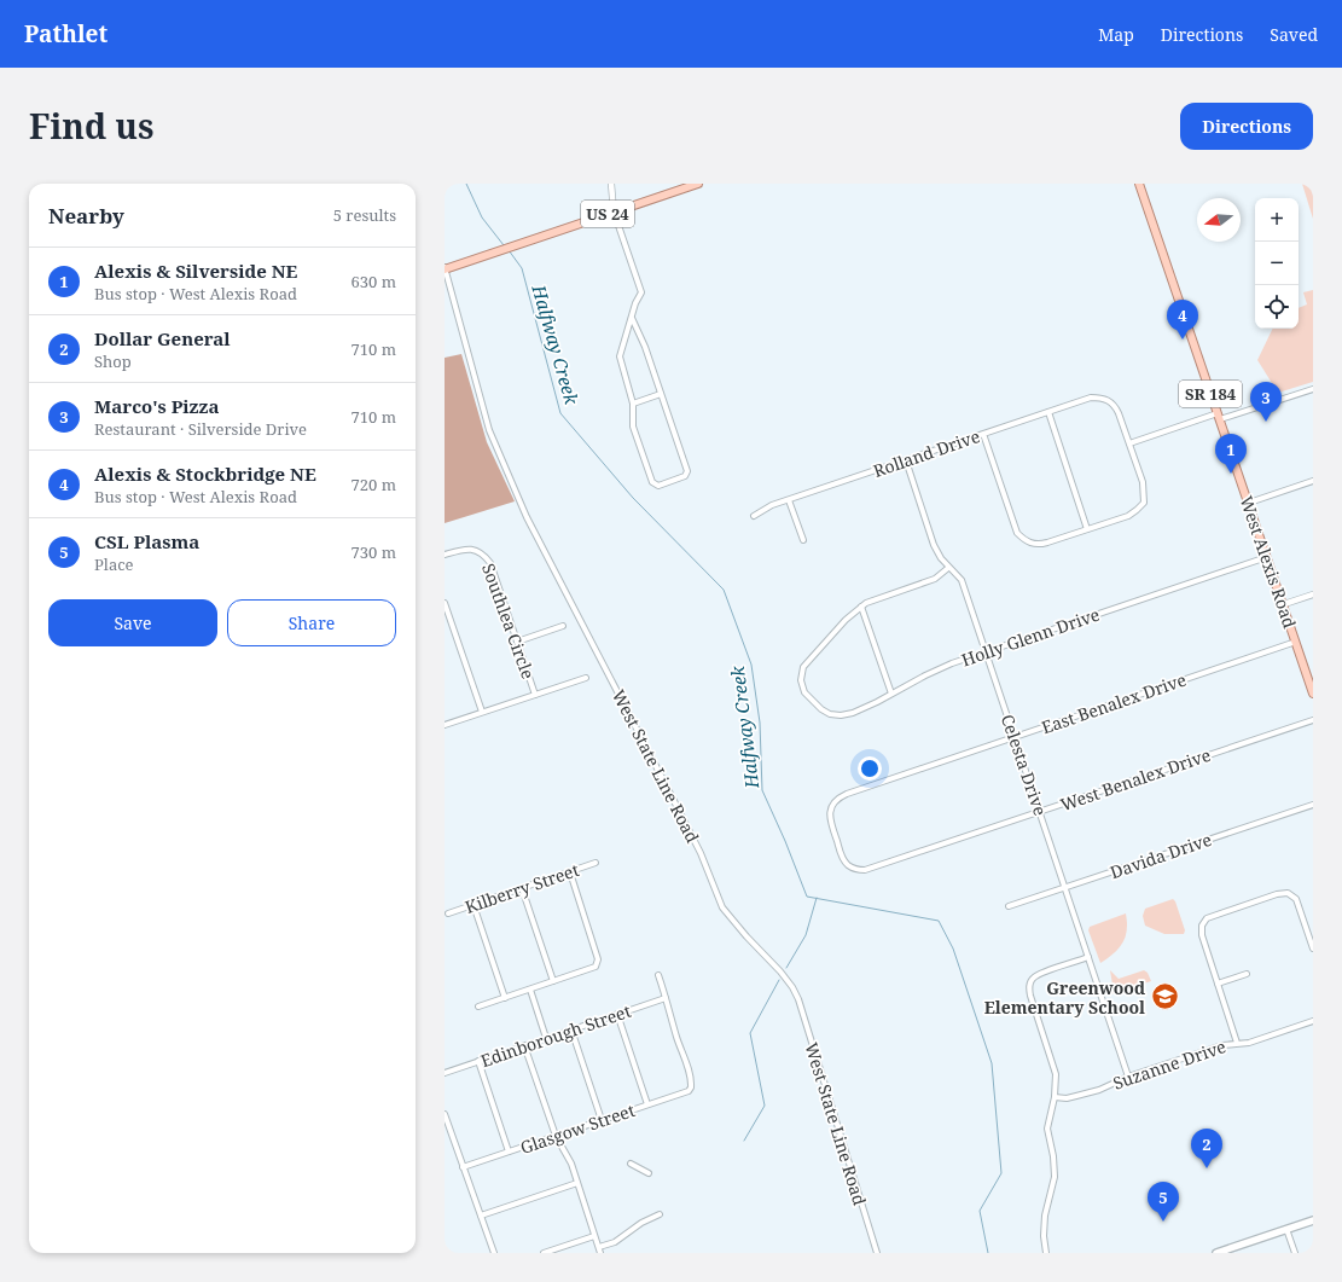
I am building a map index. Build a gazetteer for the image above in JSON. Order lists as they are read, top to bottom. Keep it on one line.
{"streets":{"main road":["US 24","SR 184","West Alexis Road"],"street":["Rolland Drive","Southlea Circle","Holly Glenn Drive","East Benalex Drive","Celesta Drive","West State Line Road","West Benalex Drive","Davida Drive","Kilberry Street","Edinborough Street","Suzanne Drive","Glasgow Street"]},"crossings":[["US 24","West State Line Road"],["Rolland Drive","Celesta Drive"],["West Alexis Road","Holly Glenn Drive"],["West Alexis Road","East Benalex Drive"],["Holly Glenn Drive","Celesta Drive"],["East Benalex Drive","Celesta Drive"],["East Benalex Drive","West Benalex Drive"],["Celesta Drive","West Benalex Drive"],["Celesta Drive","Davida Drive"],["Celesta Drive","Suzanne Drive"],["Edinborough Street","Glasgow Street"]],"water":["Halfway Creek"],"places":{"school or university":["Greenwood Elementary School"]},"north":"left","page":{"header":"Pathlet","nav":["Map","Directions","Saved"],"title":"Find us","buttons":["Directions",["Save","Share"]],"heading":["Nearby","5 results"],"map_buttons":["+","−"],"list":[{"mark":"1","name":"Alexis & Silverside NE","note":"Bus stop · West Alexis Road","value":"630 m"},{"mark":"2","name":"Dollar General","note":"Shop","value":"710 m"},{"mark":"3","name":"Marco's Pizza","note":"Restaurant · Silverside Drive","value":"710 m"},{"mark":"4","name":"Alexis & Stockbridge NE","note":"Bus stop · West Alexis Road","value":"720 m"},{"mark":"5","name":"CSL Plasma","note":"Place","value":"730 m"}],"pins":["4","3","1","2","5"]}}
